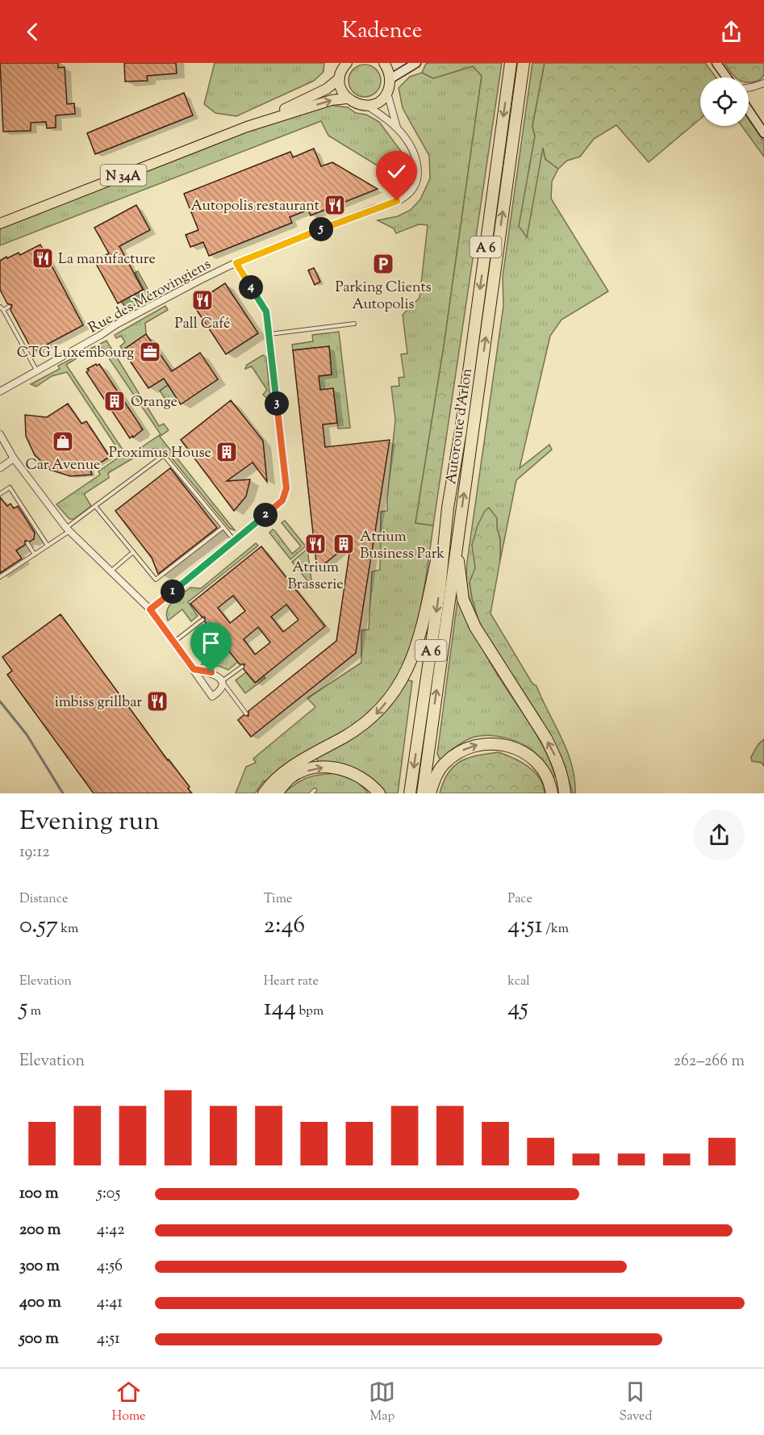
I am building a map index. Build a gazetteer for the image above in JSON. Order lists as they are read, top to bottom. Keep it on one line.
{"streets":{"highway":["A 6","Autoroute d'Arlon"],"main road":["N 34A"],"street":["Rue des Mérovingiens"]},"crossings":[["A 6","Autoroute d'Arlon"]],"places":{"restaurant":["Autopolis restaurant","La manufacture","Pall Café","Atrium Brasserie","imbiss grillbar"],"parking":["Parking Clients Autopolis"],"office":["CTG Luxembourg"],"building":["Orange","Proximus House","Atrium Business Park"],"shop":["Car Avenue"]},"page":{"header":"Kadence","pins":["5","4","3","2","1"],"heading":["Evening run","19:12"],"stats":[["Distance","0.57 km"],["Time","2:46"],["Pace","4:51 /km"],["Elevation","5 m"],["Heart rate","144 bpm"],["kcal","45"]],"chart":["Elevation","262–266 m"],"list":[{"name":"100 m","note":"5:05"},{"name":"200 m","note":"4:42"},{"name":"300 m","note":"4:56"},{"name":"400 m","note":"4:41"},{"name":"500 m","note":"4:51"}],"tabs":["Home","Map","Saved"]}}
